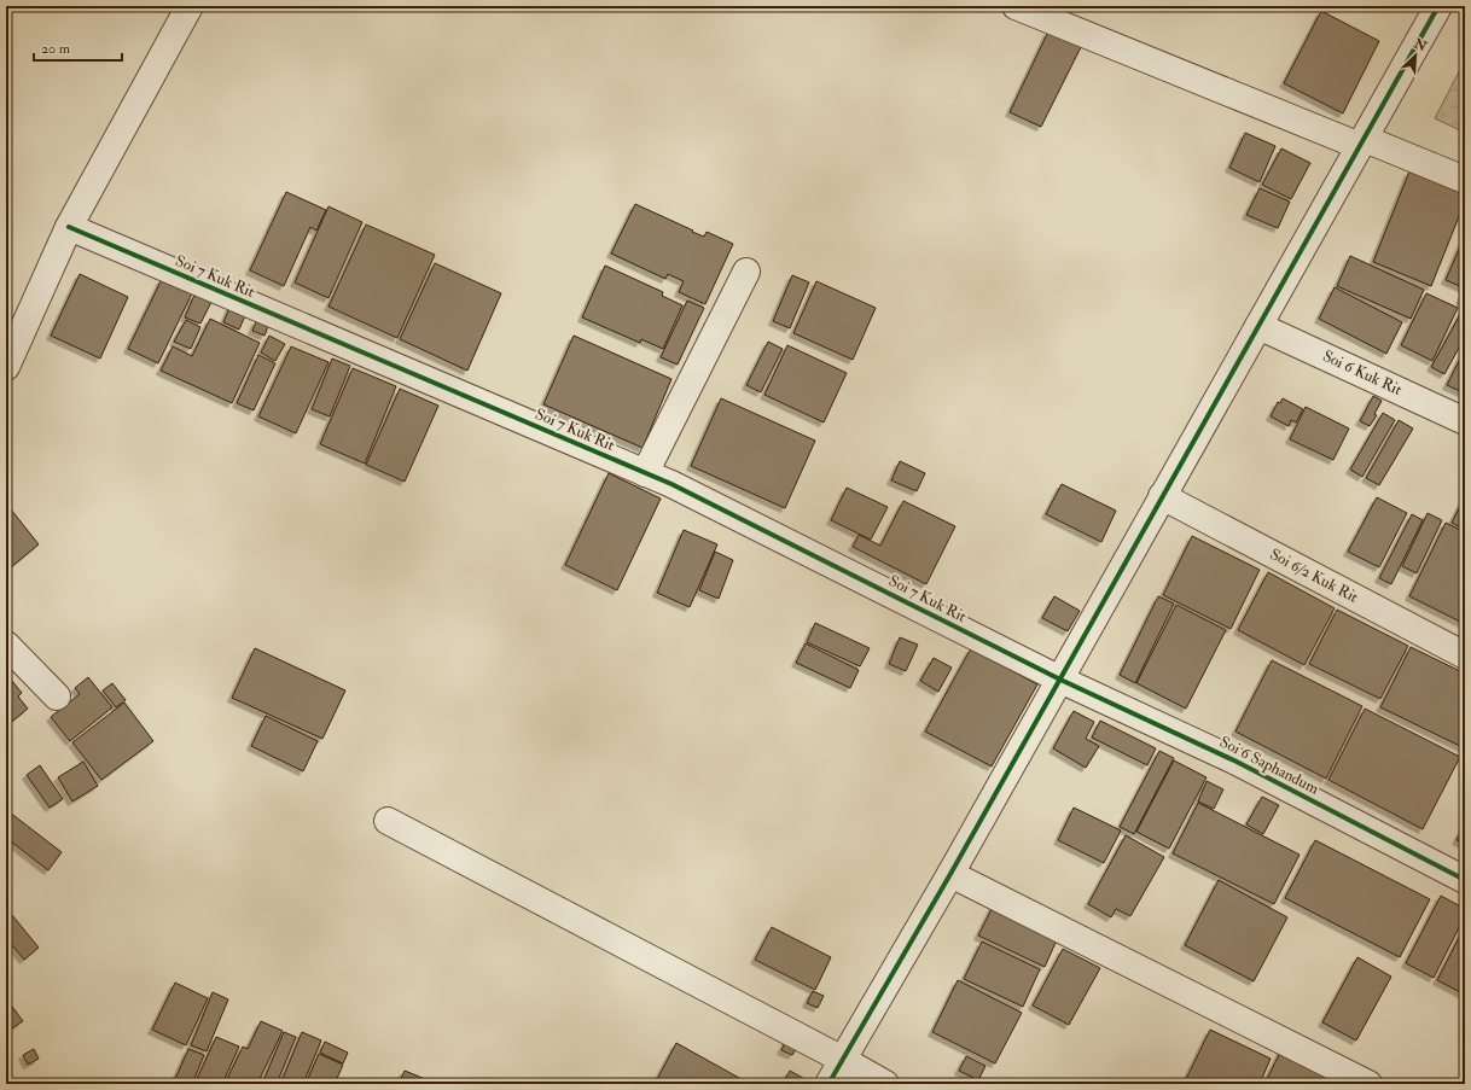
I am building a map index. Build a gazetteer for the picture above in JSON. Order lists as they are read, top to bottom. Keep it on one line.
{"streets":{"street":["Soi 7 Kuk Rit","Soi 6 Kuk Rit","Soi 6/2 Kuk Rit","Soi 6 Saphandum"]},"crossings":[["Soi 7 Kuk Rit","Soi 6 Saphandum"]],"scale_bar":"20 m","north":"top right"}
